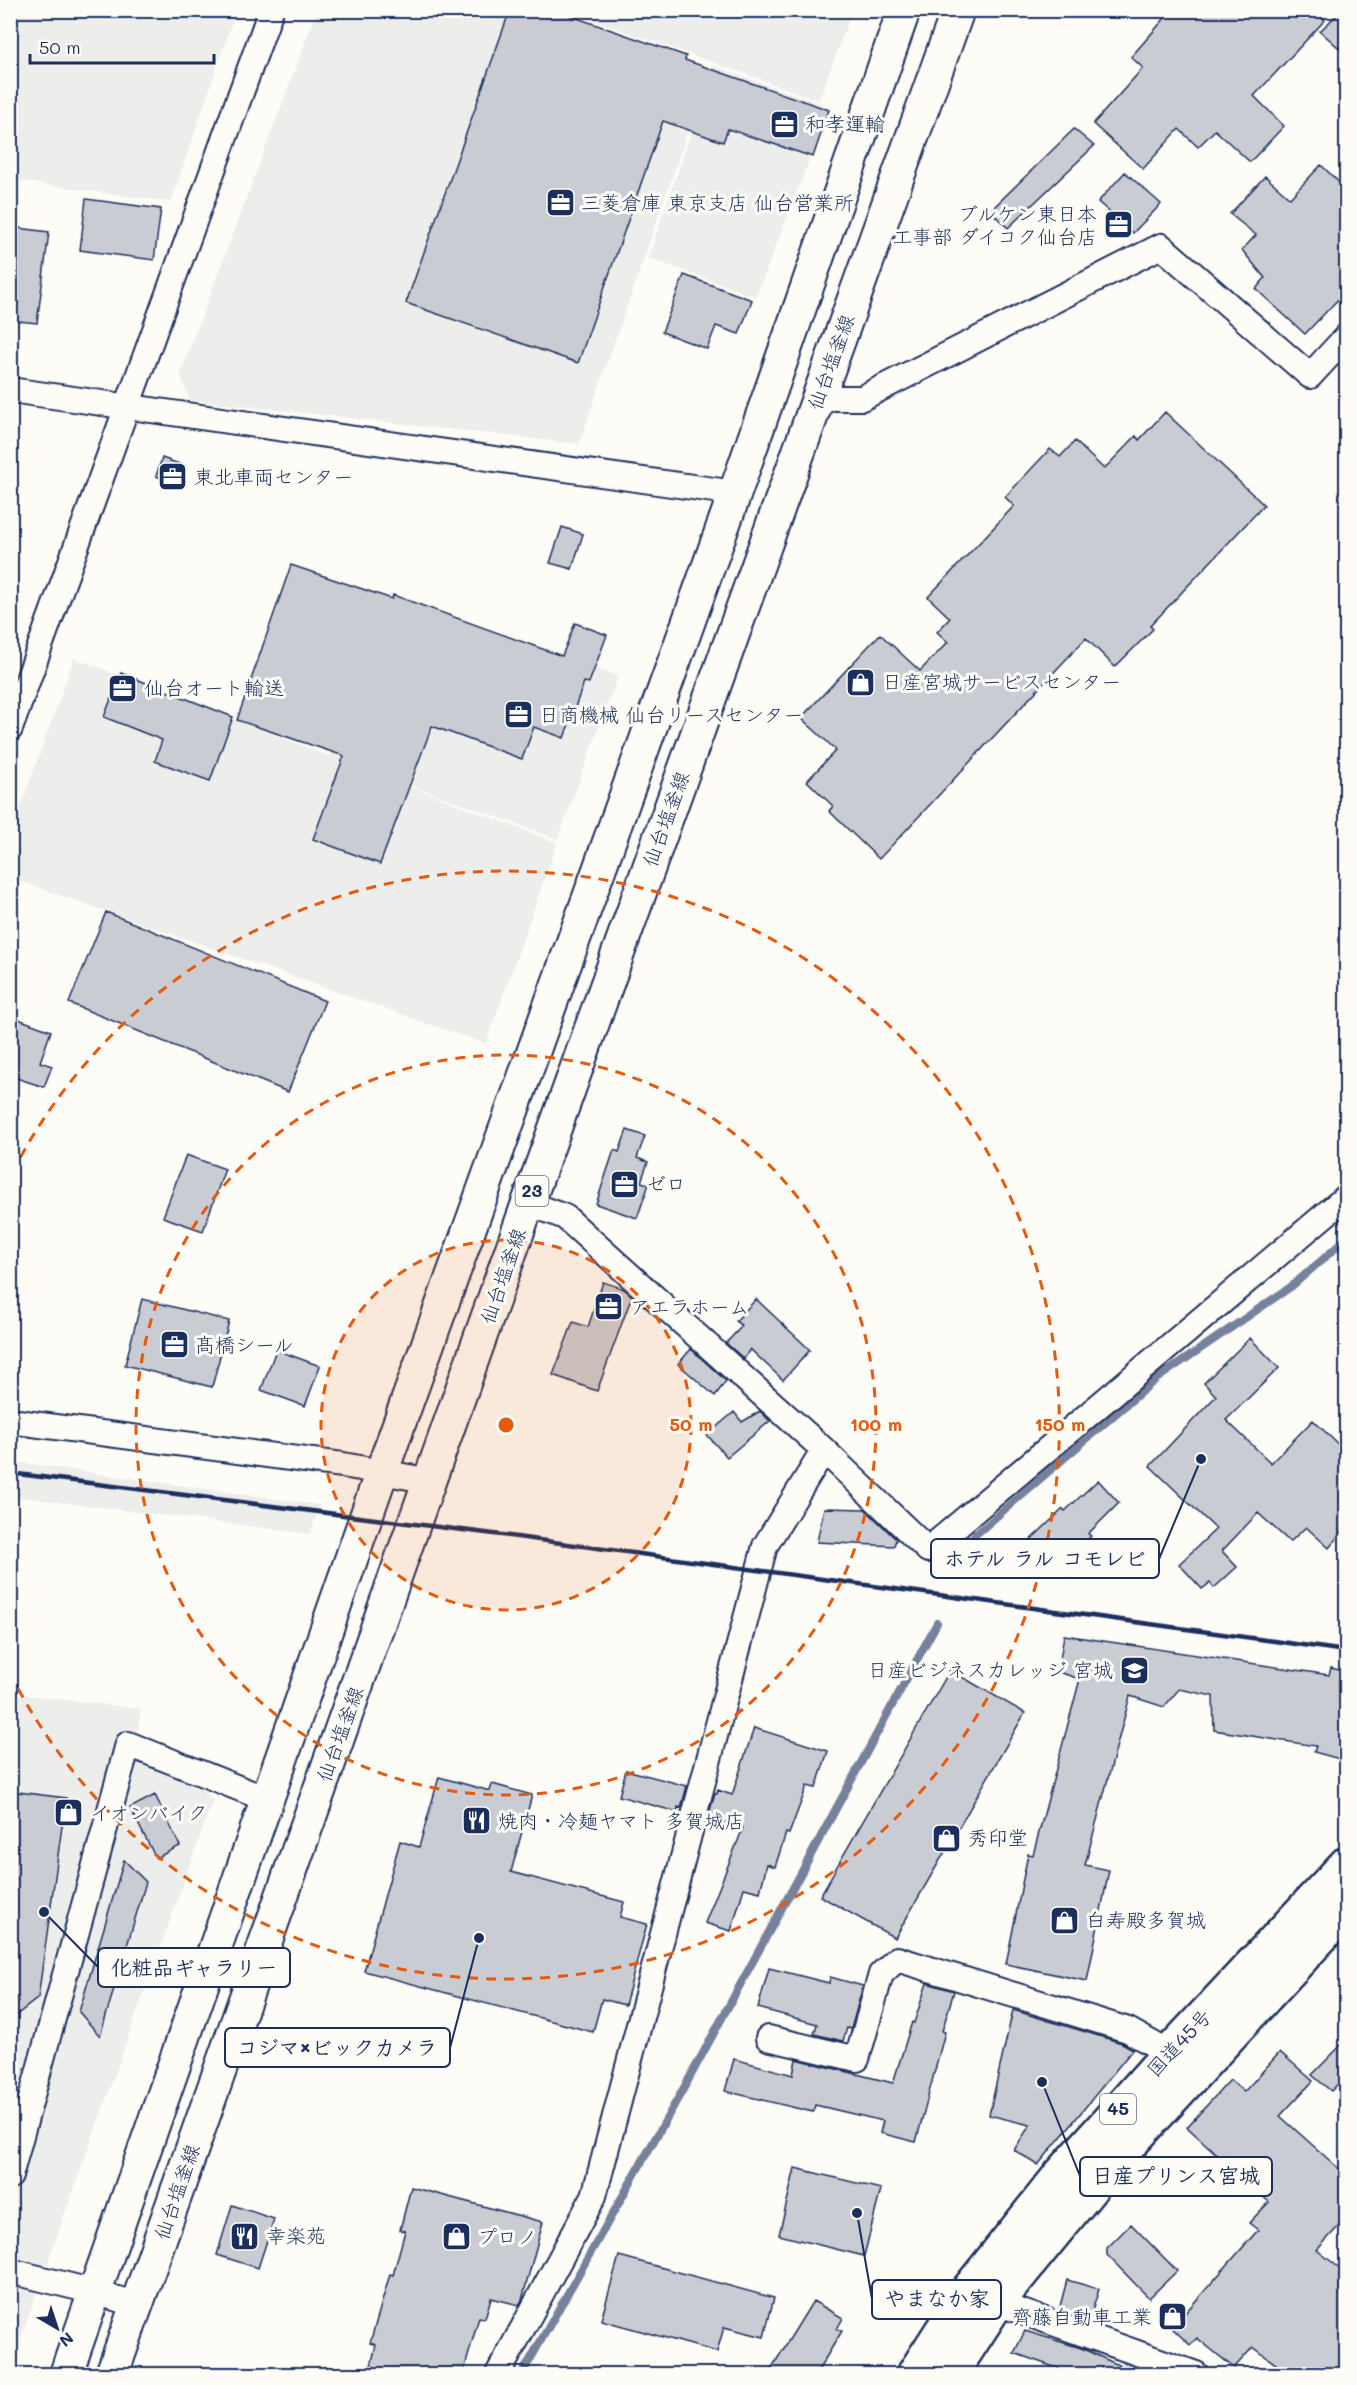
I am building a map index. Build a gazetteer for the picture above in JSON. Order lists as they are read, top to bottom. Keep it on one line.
{"streets":{"highway":["国道45号","45"],"main road":["仙台塩釜線","23"]},"places":{"office":["和孝運輸","三菱倉庫 東京支店 仙台営業所","ブルケン東日本 工事部 ダイコク仙台店","東北車両センター","仙台オート輸送","日商機械 仙台リースセンター","ゼロ","アエラホーム","髙橋シール"],"shop":["日産宮城サービスセンター","イオンバイク","秀印堂","白寿殿多賀城","プロノ","齊藤自動車工業"],"other":["ホテル ラル コモレビ","化粧品ギャラリー","コジマ×ビックカメラ","日産プリンス宮城","やまなか家"],"school or university":["日産ビジネスカレッジ 宮城"],"restaurant":["焼肉・冷麺ヤマト 多賀城店","幸楽苑"]},"scale_bar":"50 m","north":"bottom right","rings":["50 m","100 m","150 m"]}
